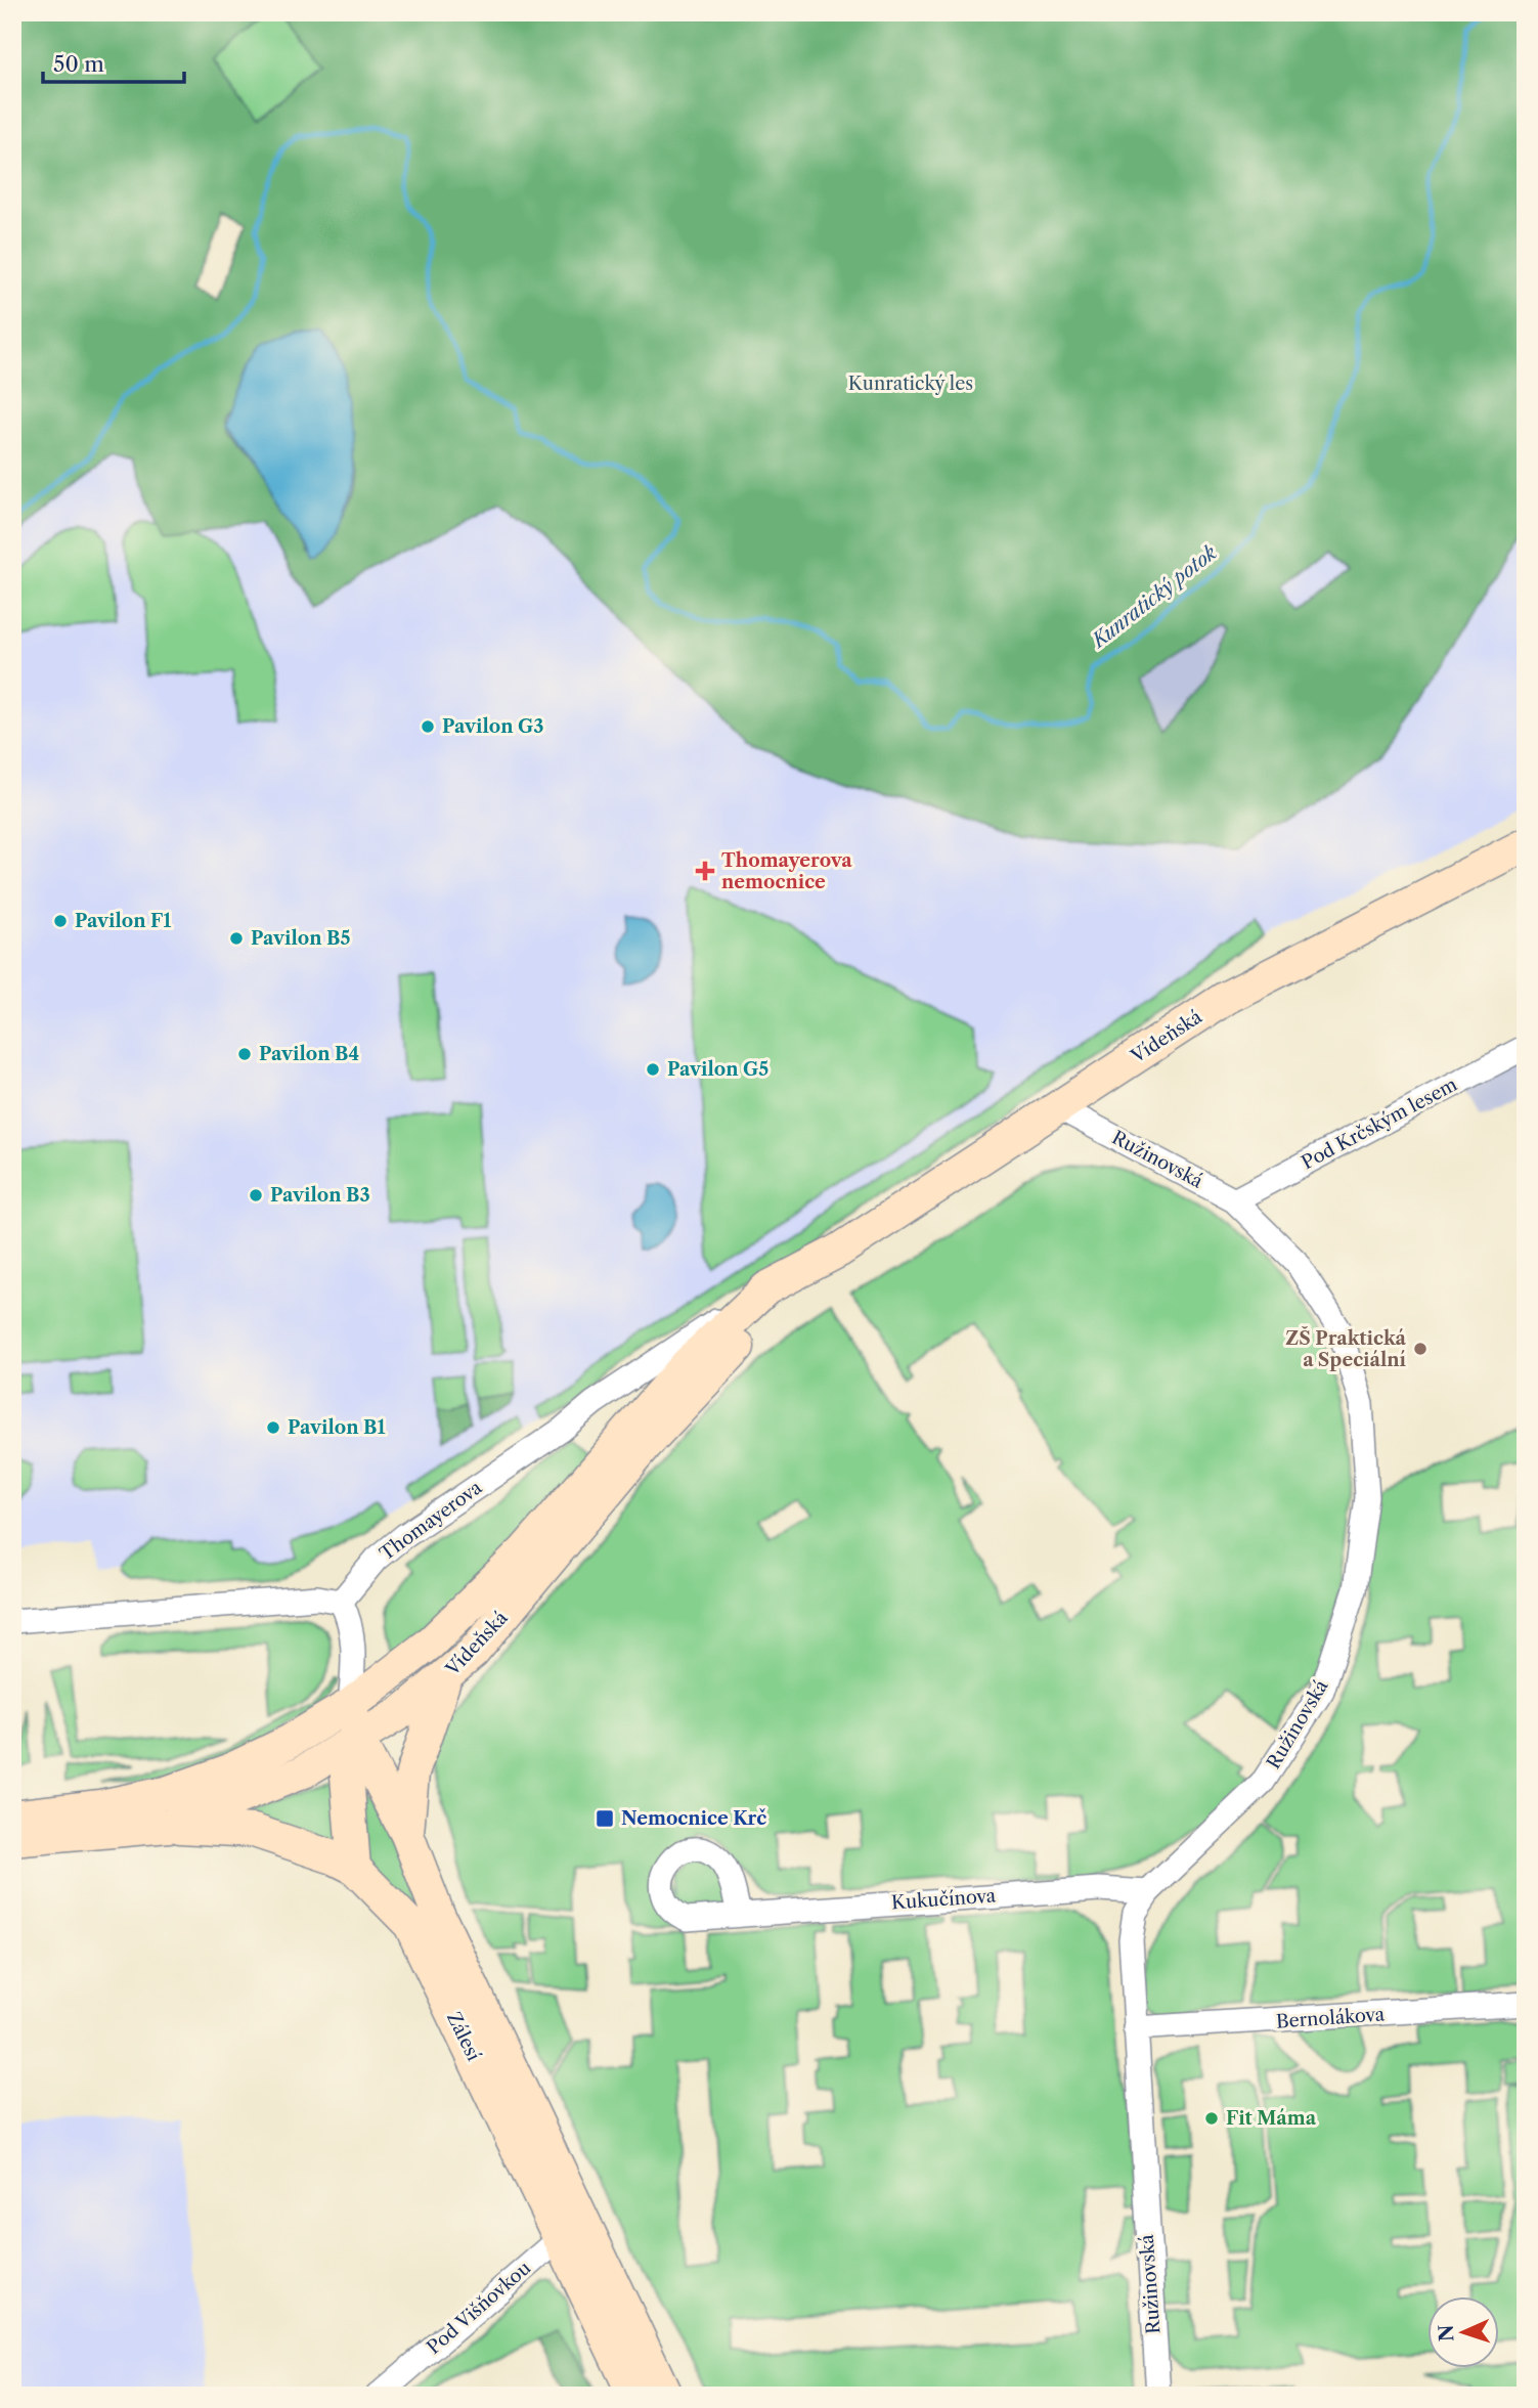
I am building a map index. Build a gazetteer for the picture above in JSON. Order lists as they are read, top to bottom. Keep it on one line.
{"streets":{"main road":["Vídeňská","Zálesí"],"street":["Pod Krčským lesem","Ružinovská","Thomayerova","Kukučínova","Bernolákova","Pod Višňovkou"]},"crossings":[["Vídeňská","Ružinovská"],["Vídeňská","Thomayerova"],["Vídeňská","Zálesí"],["Pod Krčským lesem","Ružinovská"],["Ružinovská","Kukučínova"],["Ružinovská","Bernolákova"],["Zálesí","Pod Višňovkou"]],"water":["Kunratický potok"],"parks":["Kunratický les"],"places":{"other":["Pavilon G3","Pavilon F1","Pavilon B5","Pavilon B4","Pavilon G5","Pavilon B3","ZŠ Praktická a Speciální","Pavilon B1","Fit Máma"],"health":["Thomayerova nemocnice"],"transit":["Nemocnice Krč"]},"scale_bar":"50 m","north":"left"}
